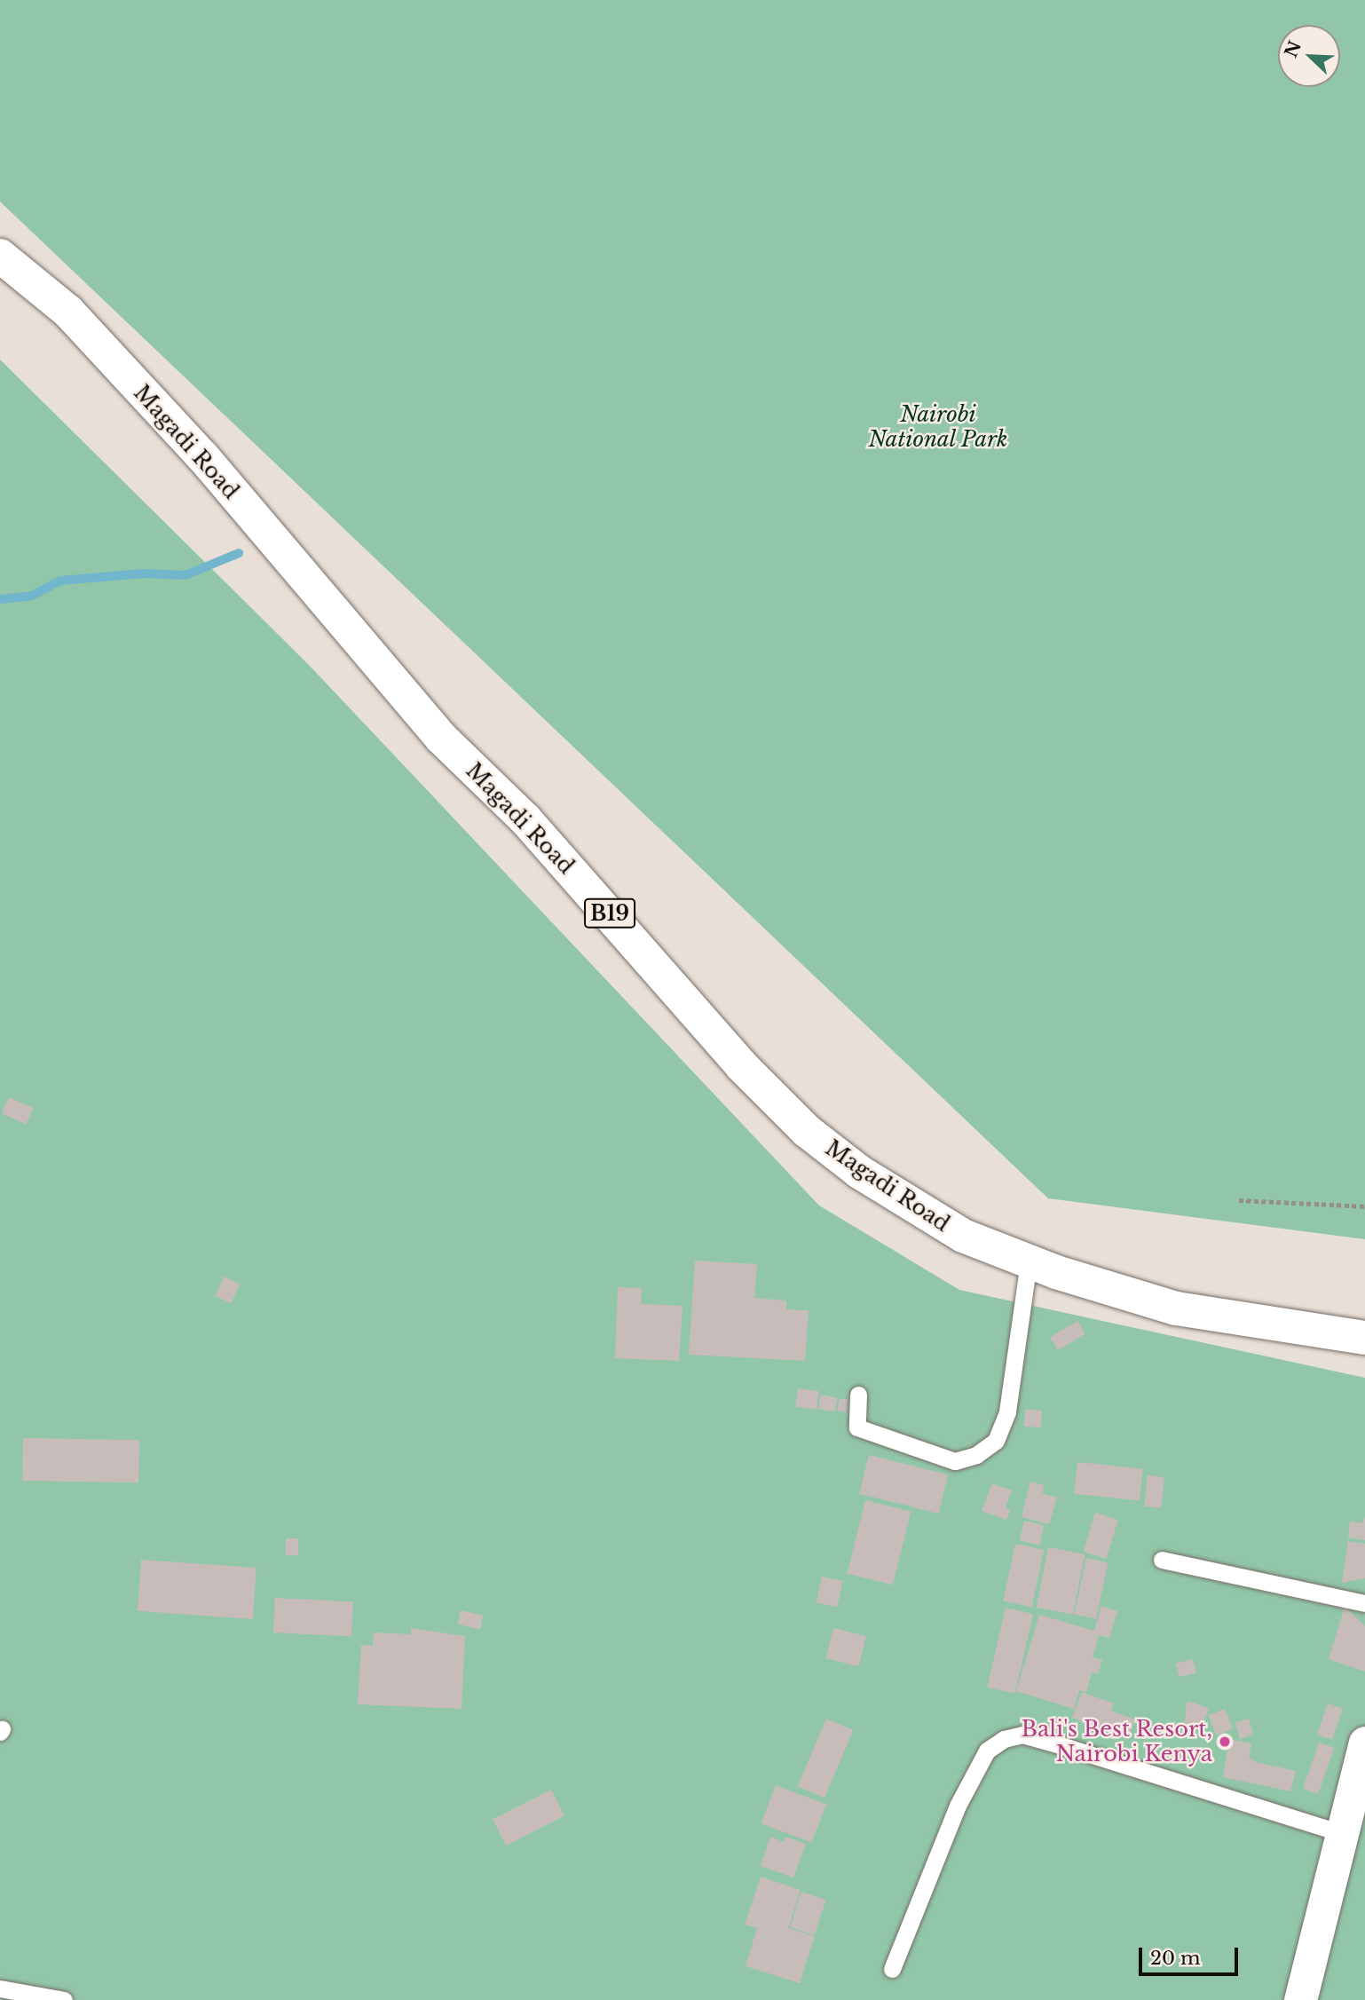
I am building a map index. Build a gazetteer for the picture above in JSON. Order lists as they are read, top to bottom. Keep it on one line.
{"streets":{"highway":["Magadi Road","B19"]},"parks":["Nairobi National Park"],"places":["Bali's Best Resort, Nairobi Kenya"],"scale_bar":"20 m","north":"top left"}
